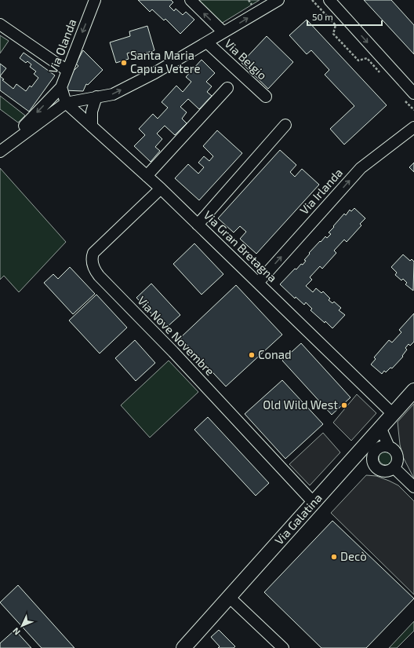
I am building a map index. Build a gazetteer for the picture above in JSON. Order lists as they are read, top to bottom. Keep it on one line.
{"streets":{"main road":["Via Galatina"],"street":["Via Olanda","Via Belgio","Via Irlanda","Via Gran Bretagna","Via Nove Novembre"]},"crossings":[["Via Olanda","Via Gran Bretagna"],["Via Irlanda","Via Gran Bretagna"],["Via Gran Bretagna","Via Nove Novembre"],["Via Gran Bretagna","Via Galatina"],["Via Nove Novembre","Via Galatina"]],"one_way":["Via Olanda","Via Belgio"],"places":["Santa Maria Capua Vetere","Conad","Old Wild West","Decò"],"scale_bar":"50 m","north":"bottom left"}
